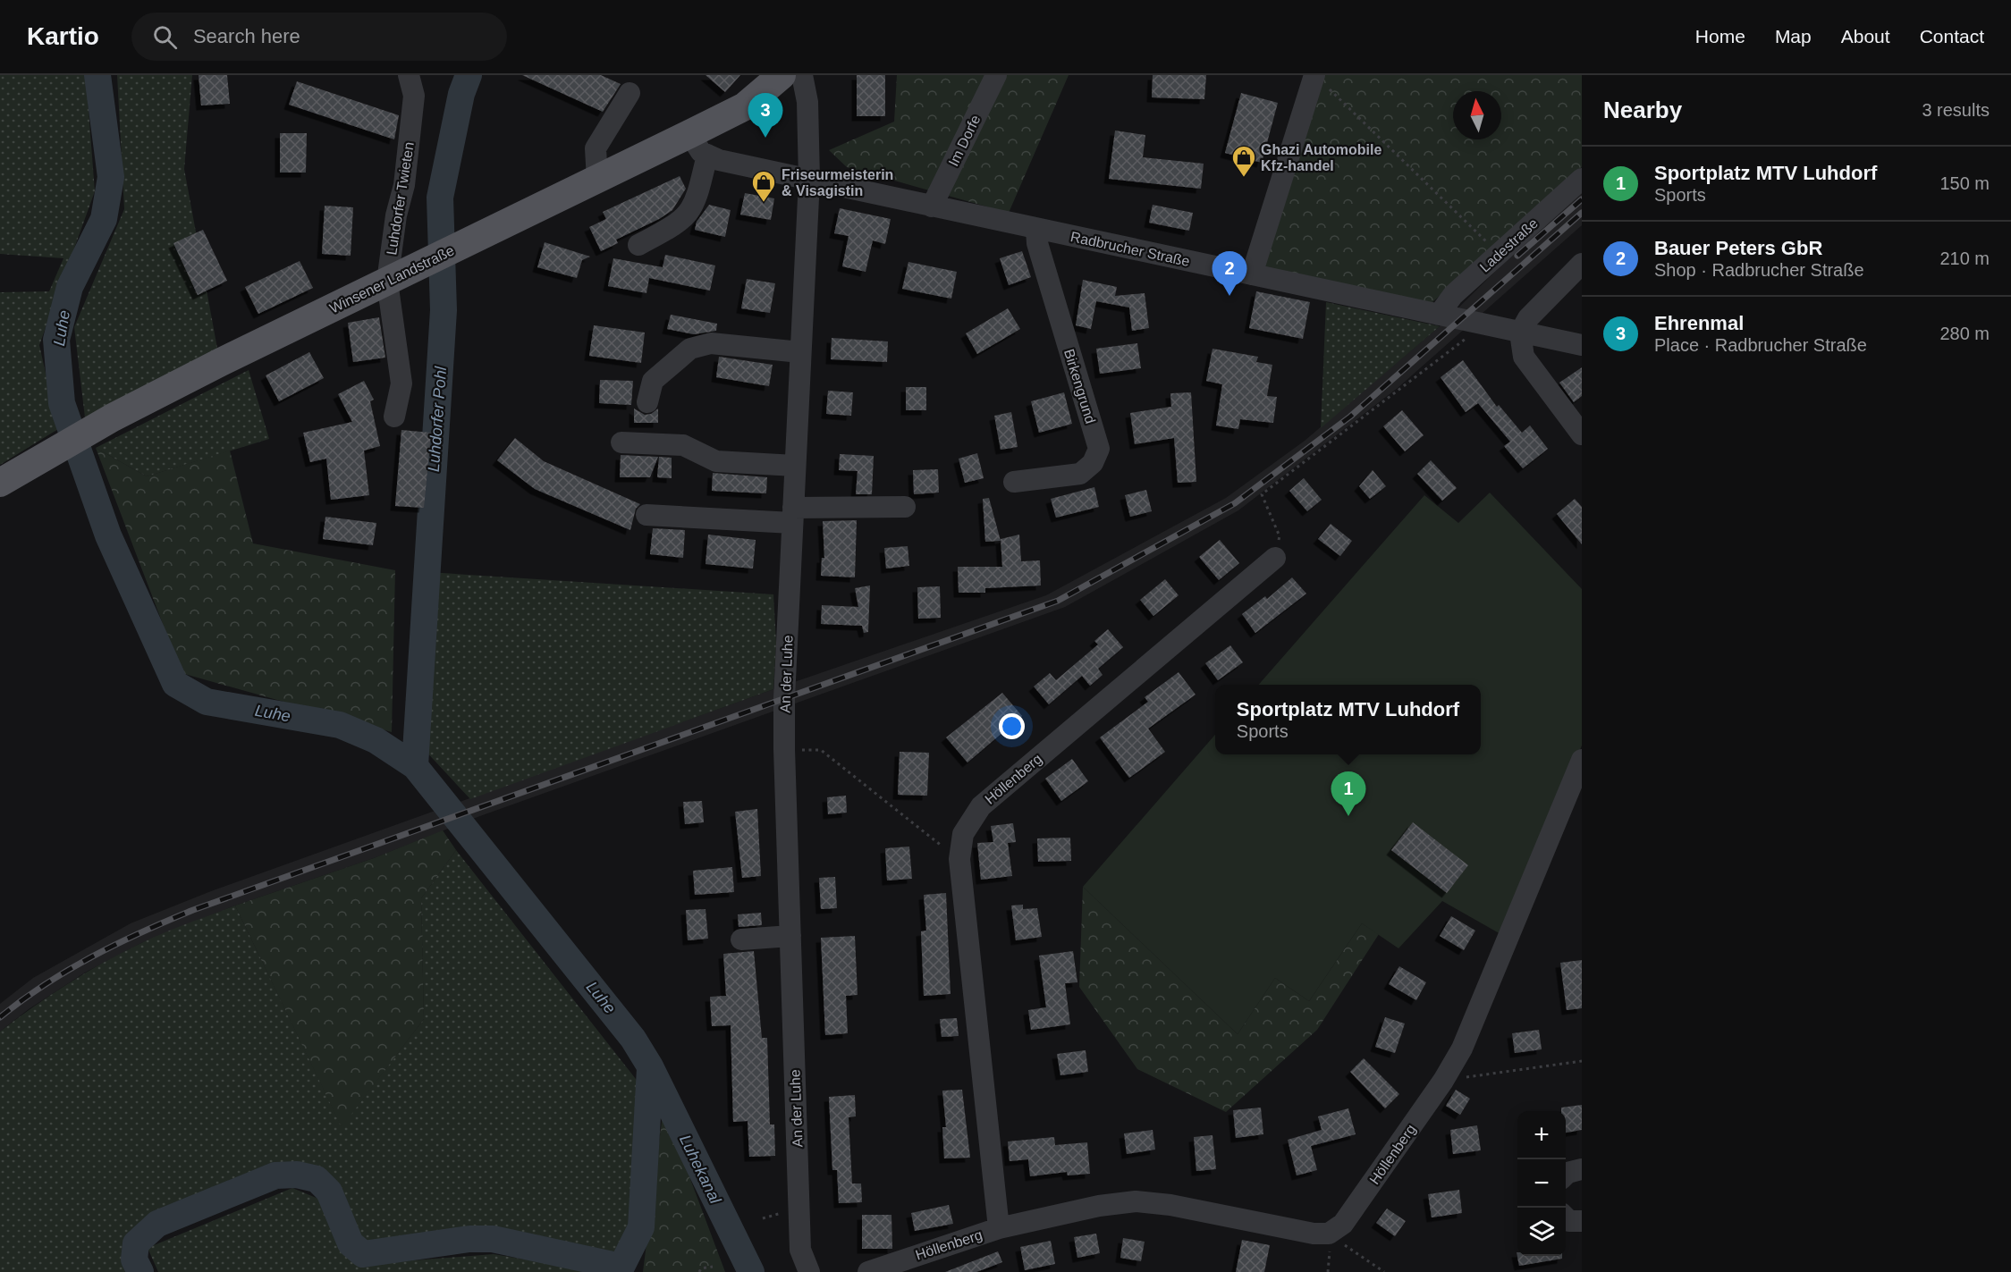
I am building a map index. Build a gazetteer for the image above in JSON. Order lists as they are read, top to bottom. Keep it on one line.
{"streets":{"main road":["Winsener Landstraße"],"street":["Im Dorfe","Luhdorfer Twieten","Ladestraße","Radbrucher Straße","Birkengrund","An der Luhe","Höllenberg"]},"crossings":[["Im Dorfe","Radbrucher Straße"],["Luhdorfer Twieten","Winsener Landstraße"],["Ladestraße","Radbrucher Straße"],["Radbrucher Straße","Winsener Landstraße"],["Radbrucher Straße","Birkengrund"],["Radbrucher Straße","An der Luhe"]],"water":["Luhe","Luhdorfer Pohl","Luhekanal"],"places":{"shop":["Ghazi Automobile Kfz-handel","Friseurmeisterin & Visagistin"]},"north":"top","page":{"header":"Kartio","search":"Search here","nav":["Home","Map","About","Contact"],"heading":["Nearby","3 results"],"pins":["3","2","1"],"list":[{"mark":"1","name":"Sportplatz MTV Luhdorf","note":"Sports","value":"150 m"},{"mark":"2","name":"Bauer Peters GbR","note":"Shop · Radbrucher Straße","value":"210 m"},{"mark":"3","name":"Ehrenmal","note":"Place · Radbrucher Straße","value":"280 m"}],"popup":["Sportplatz MTV Luhdorf","Sports"],"map_buttons":["+","−"]}}
